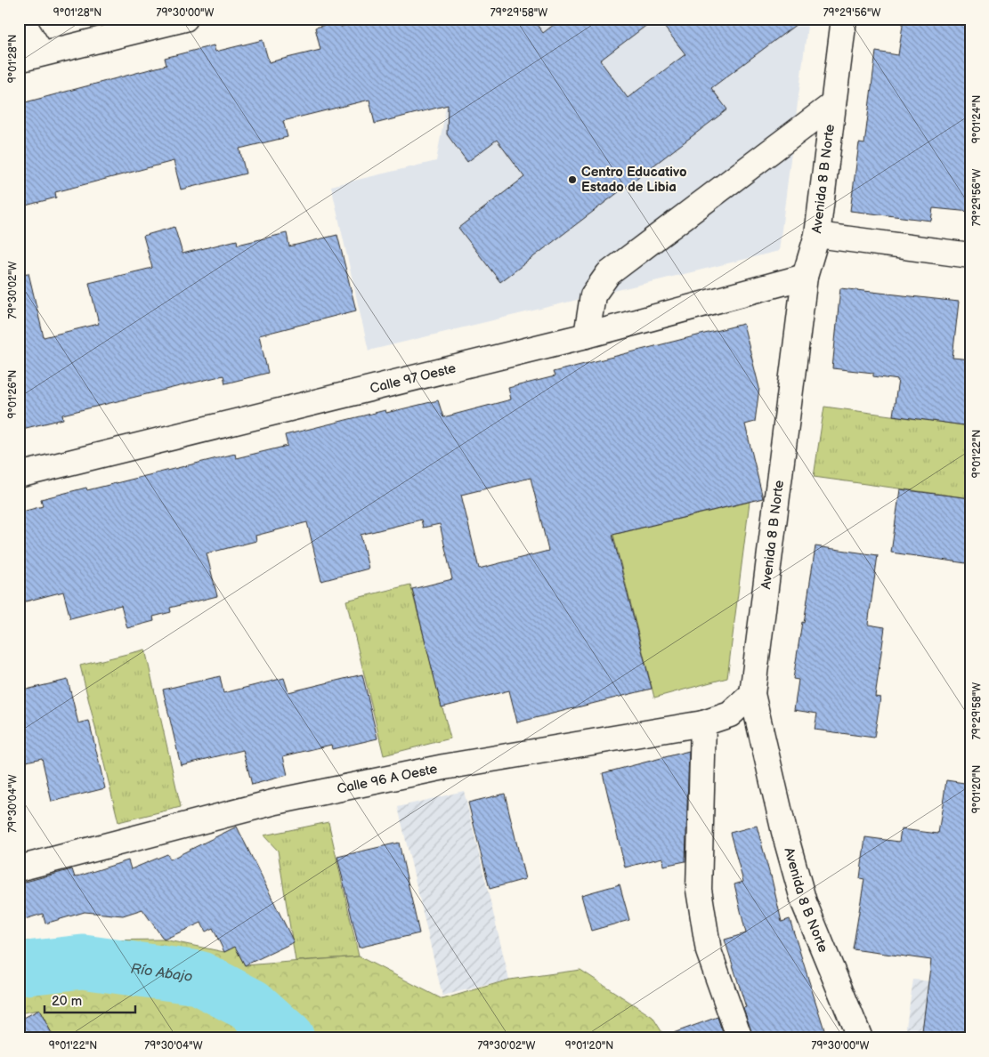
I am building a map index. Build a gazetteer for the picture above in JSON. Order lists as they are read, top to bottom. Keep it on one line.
{"streets":{"street":["Avenida 8 B Norte","Calle 97 Oeste","Calle 96 A Oeste"]},"crossings":[["Avenida 8 B Norte","Calle 97 Oeste"],["Avenida 8 B Norte","Calle 96 A Oeste"]],"water":["Río Abajo"],"places":["Centro Educativo Estado de Libia"],"scale_bar":"20 m","coordinates":["9°01'28\"N","79°30'00\"W","79°29'58\"W","79°29'56\"W","9°01'24\"N","79°30'02\"W","9°01'26\"N","9°01'22\"N","9°01'20\"N","79°30'04\"W"]}
